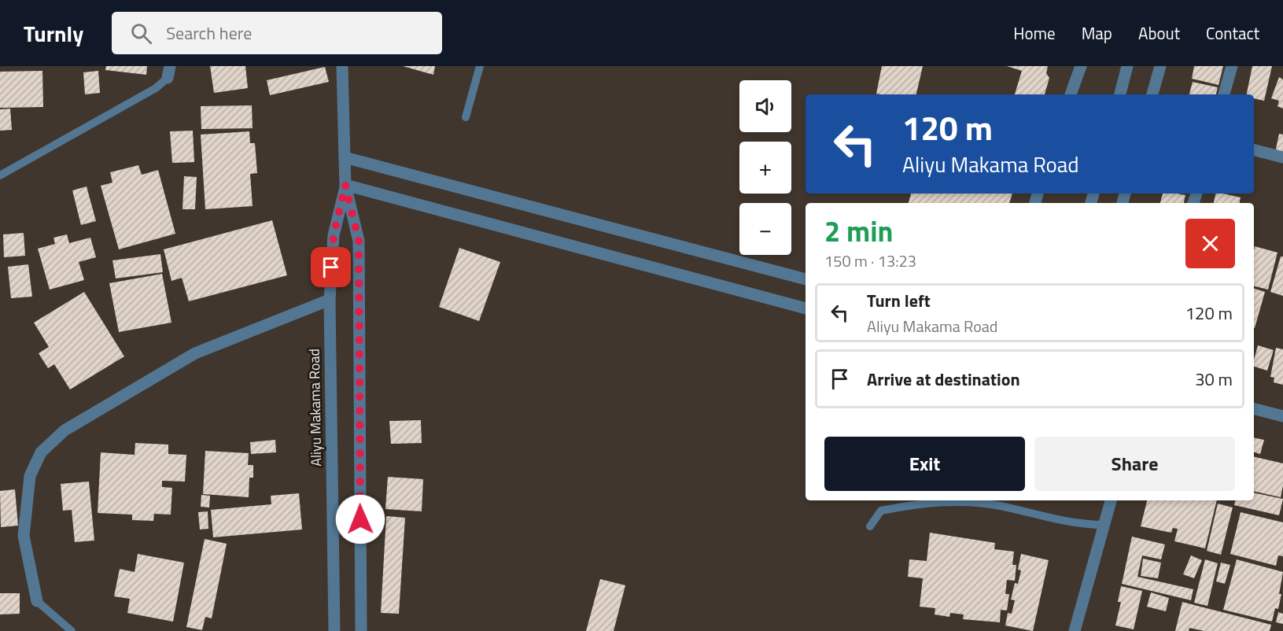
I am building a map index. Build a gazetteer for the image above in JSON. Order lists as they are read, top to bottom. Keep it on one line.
{"streets":{"street":["Aliyu Makama Road"]},"page":{"header":"Turnly","search":"Search here","nav":["Home","Map","About","Contact"],"map_buttons":["+","−"],"turn":["120 m","Aliyu Makama Road"],"heading":["2 min","150 m · 13:23"],"list":[{"name":"Turn left","note":"Aliyu Makama Road","value":"120 m"},{"name":"Arrive at destination","value":"30 m"}],"buttons":["Exit","Share"]}}
